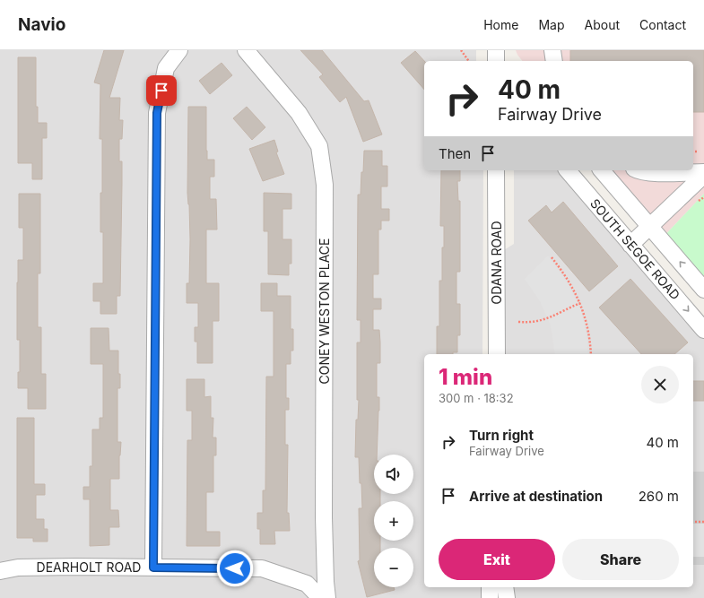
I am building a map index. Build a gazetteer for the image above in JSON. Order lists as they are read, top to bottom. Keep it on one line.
{"streets":{"street":["SOUTH SEGOE ROAD","ODANA ROAD","CONEY WESTON PLACE","DEARHOLT ROAD"]},"page":{"header":"Navio","nav":["Home","Map","About","Contact"],"turn":["40 m","Fairway Drive"],"then":"Then","heading":["1 min","300 m · 18:32"],"list":[{"name":"Turn right","note":"Fairway Drive","value":"40 m"},{"name":"Arrive at destination","value":"260 m"}],"map_buttons":["+","−"],"buttons":["Exit","Share"]}}
